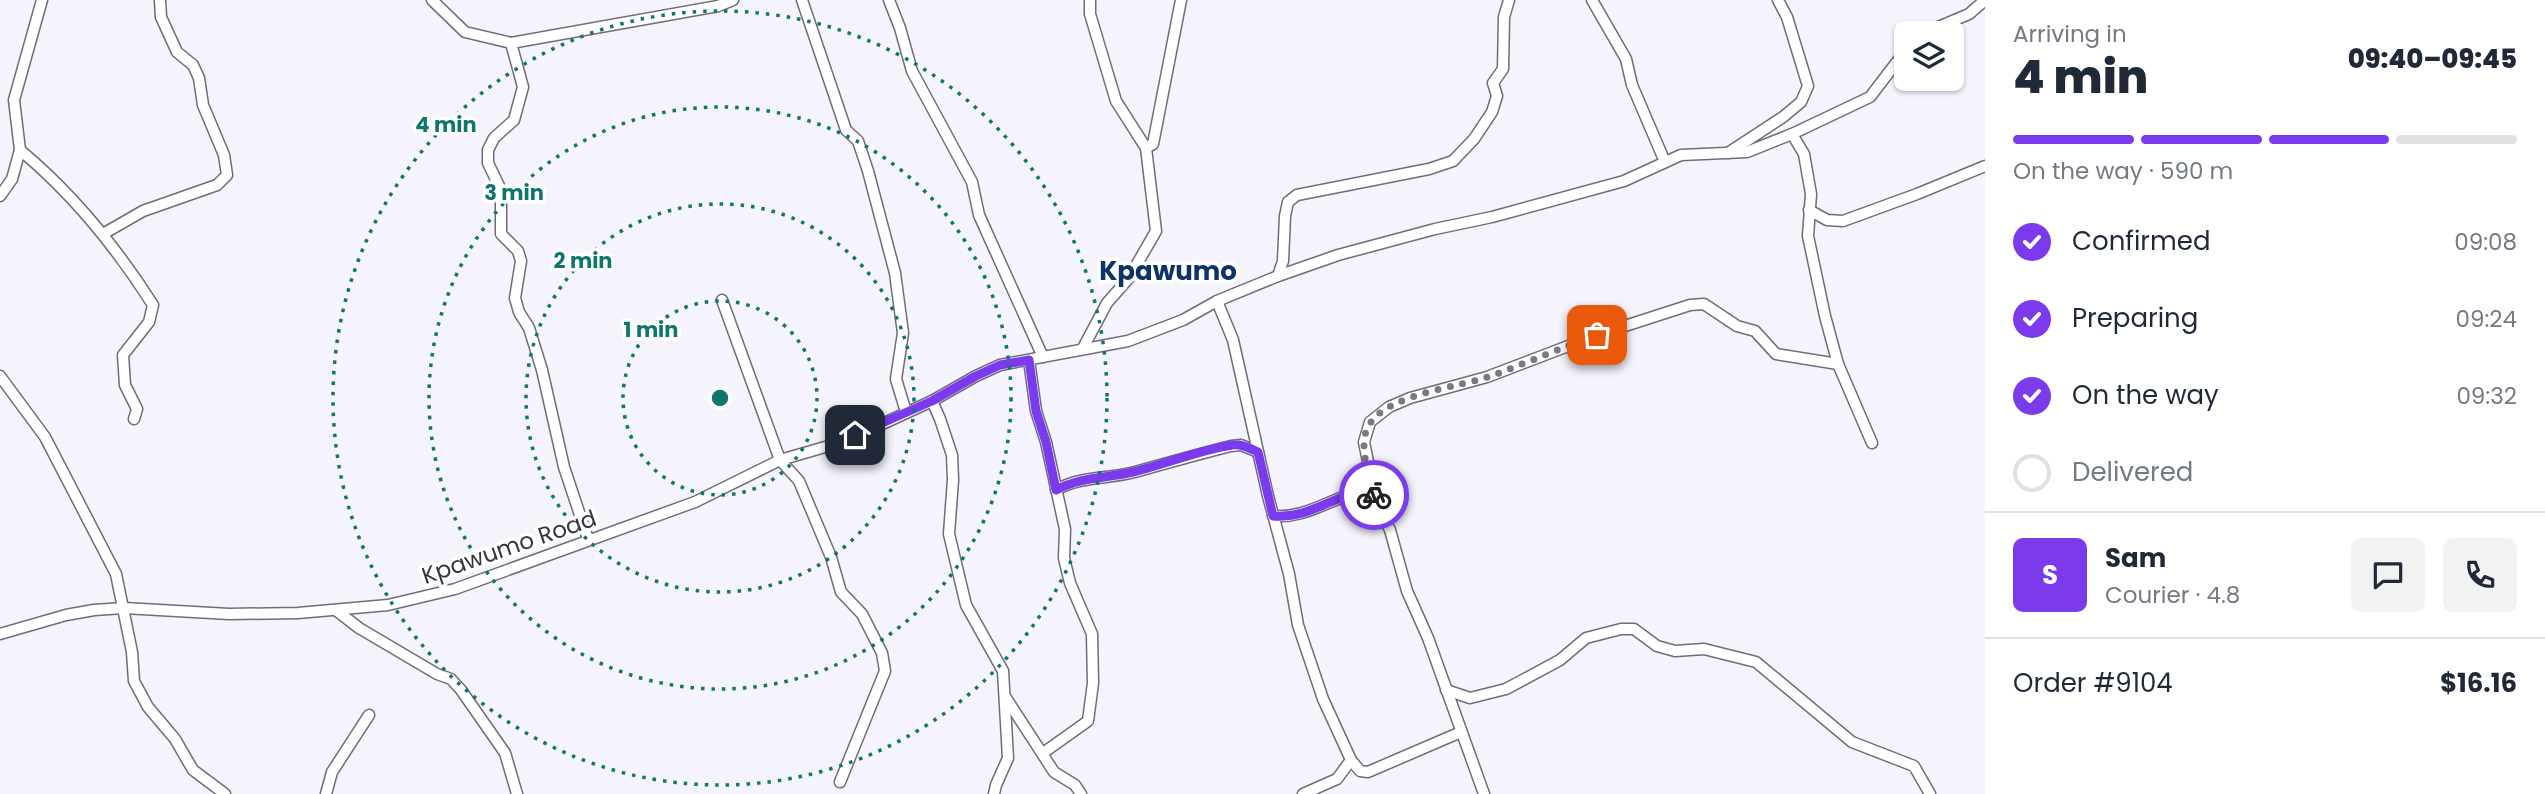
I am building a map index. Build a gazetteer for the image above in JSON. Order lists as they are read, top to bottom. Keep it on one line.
{"streets":{"street":["Kpawumo Road"]},"districts":["Kpawumo"],"page":{"heading":["4 min","Arriving in","09:40–09:45"],"panel":["Sam","Courier · 4.8","Order #9104","$16.16"],"bar":"On the way · 590 m","list":[["Confirmed","09:08"],["Preparing","09:24"],["On the way","09:32"],"Delivered"],"round":"S"},"rings":["4 min","3 min","2 min","1 min"]}
